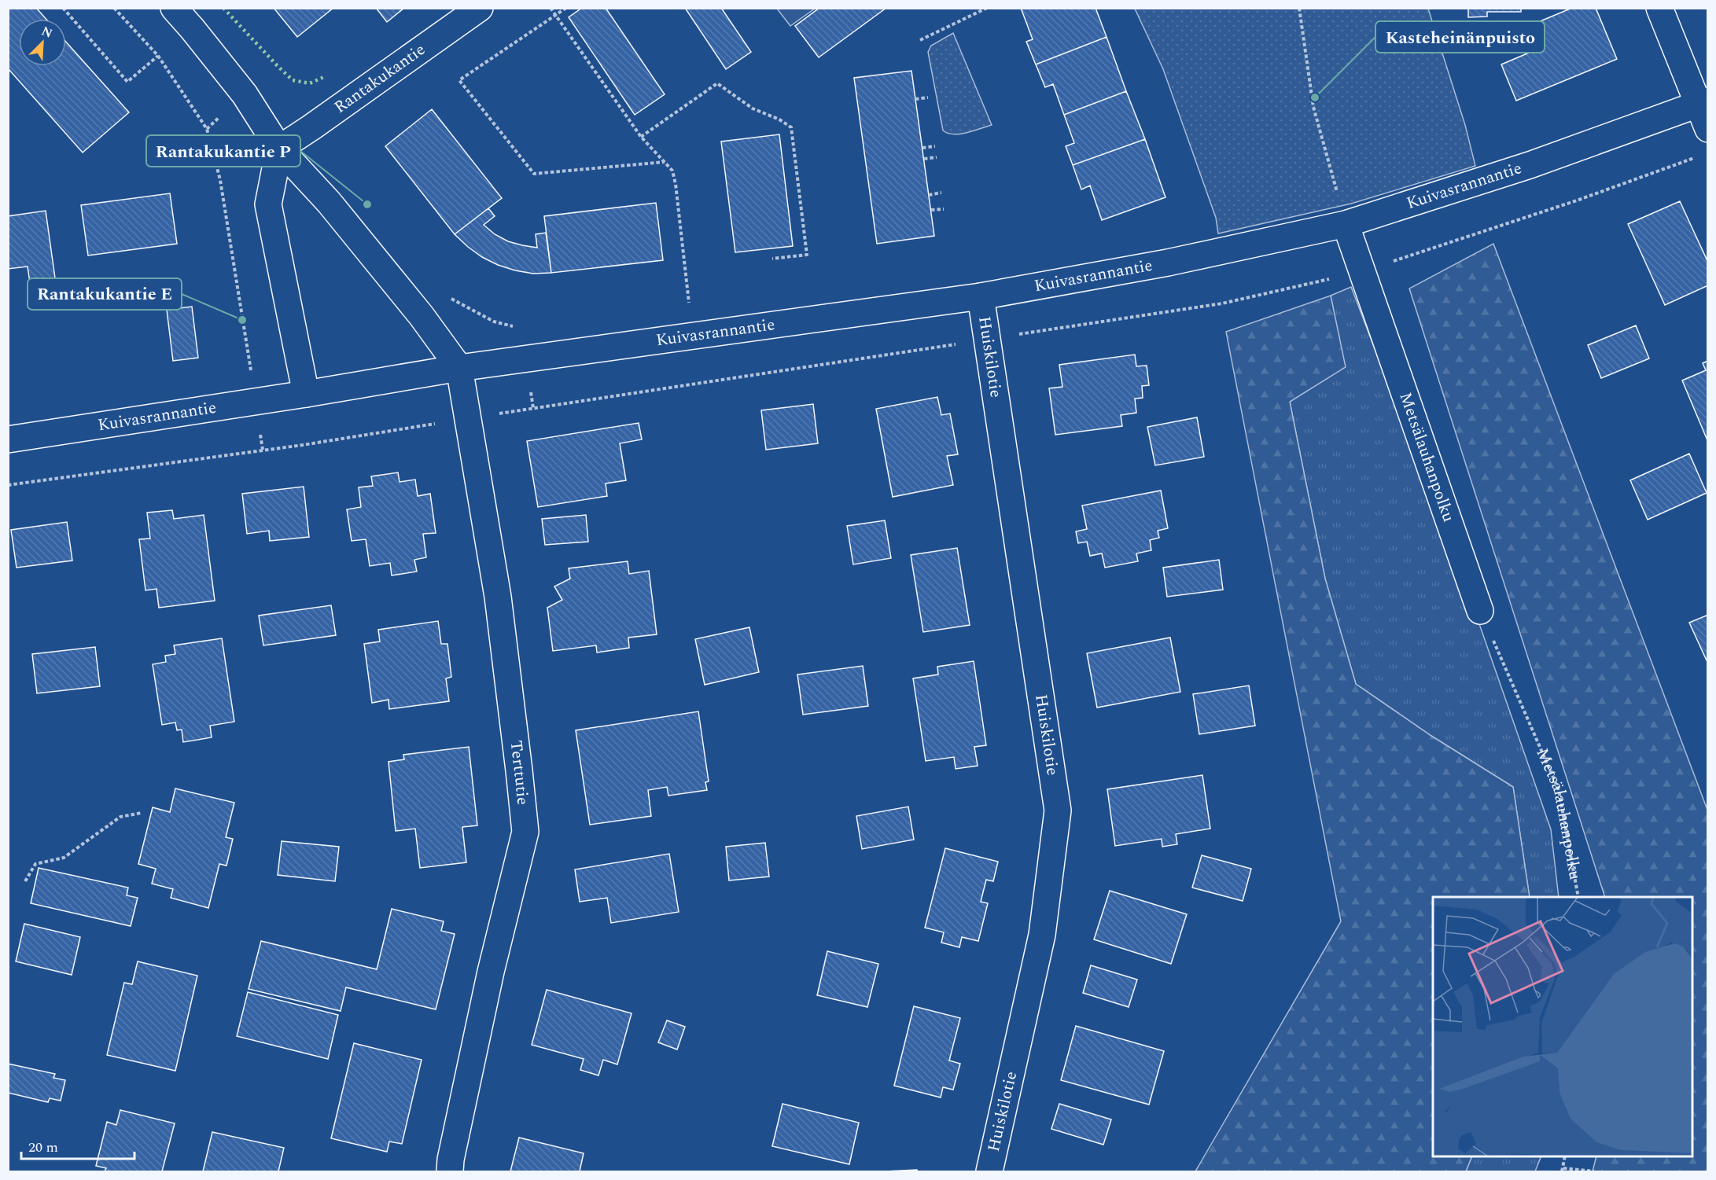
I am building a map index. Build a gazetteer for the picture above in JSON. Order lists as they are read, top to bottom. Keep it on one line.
{"streets":{"street":["Rantakukantie","Kuivasrannantie","Huiskilotie","Metsälauhanpolku","Terttutie"]},"crossings":[["Kuivasrannantie","Huiskilotie"],["Kuivasrannantie","Metsälauhanpolku"],["Kuivasrannantie","Terttutie"]],"places":["Kasteheinänpuisto","Rantakukantie P","Rantakukantie E"],"scale_bar":"20 m","north":"top right"}
